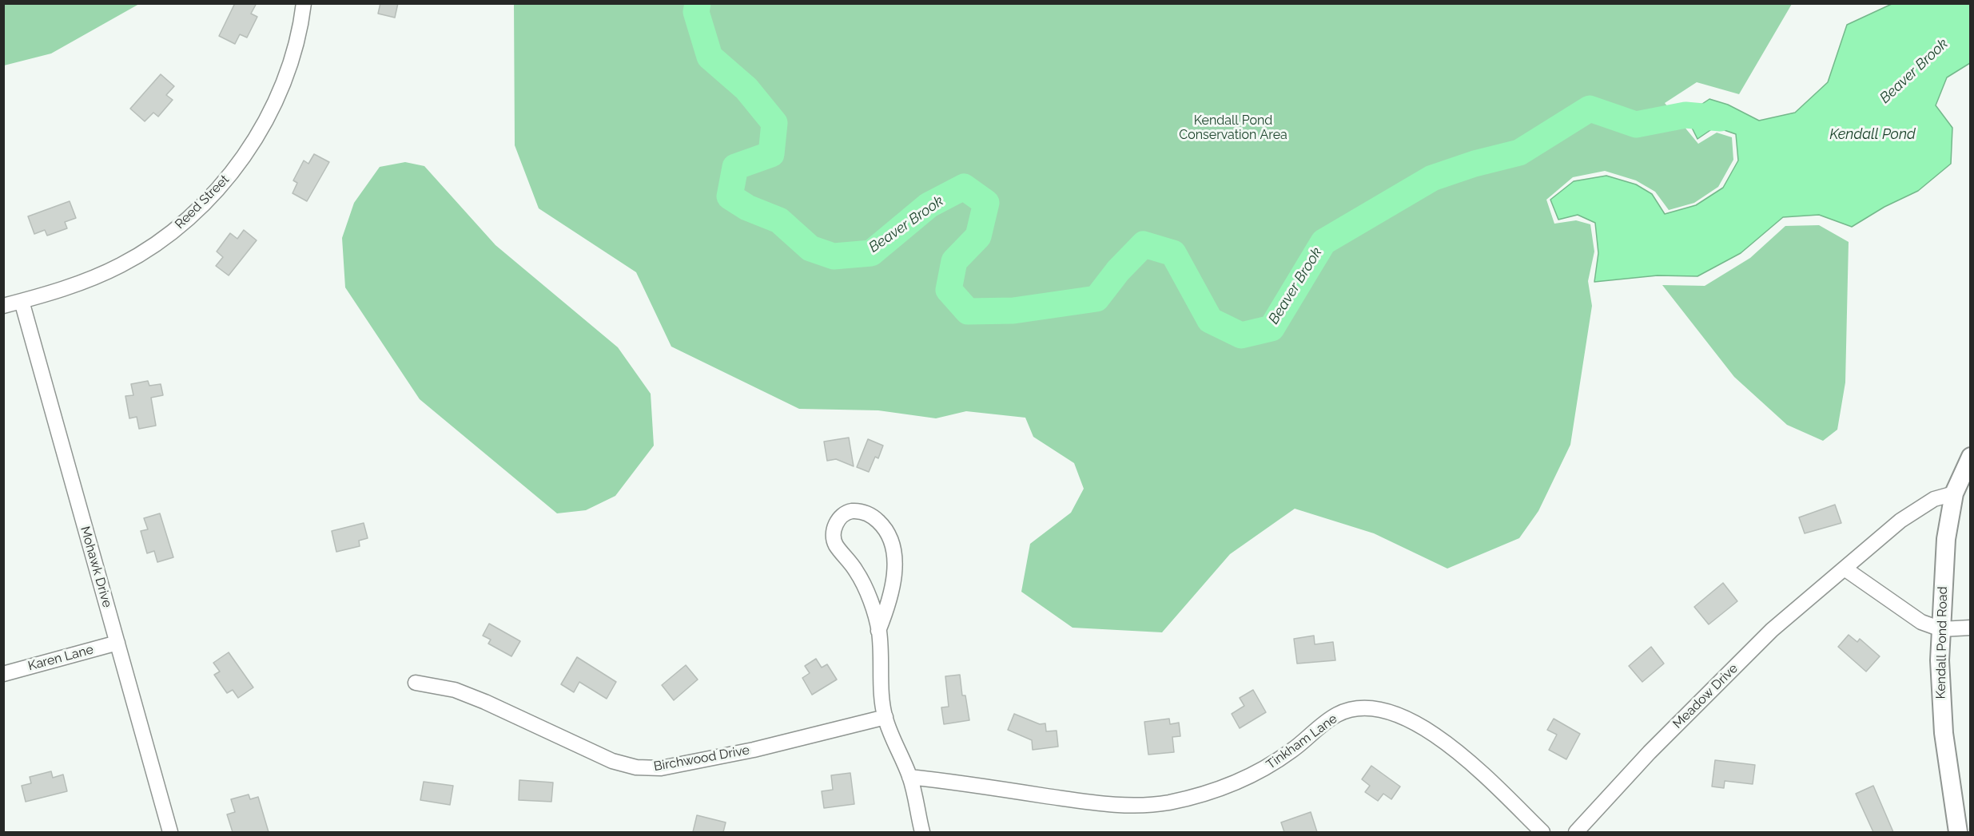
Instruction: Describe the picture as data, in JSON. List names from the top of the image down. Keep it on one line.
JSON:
{"streets":{"street":["Reed Street","Mohawk Drive","Kendall Pond Road","Karen Lane","Meadow Drive","Tinkham Lane","Birchwood Drive"]},"crossings":[["Reed Street","Mohawk Drive"],["Mohawk Drive","Karen Lane"],["Kendall Pond Road","Meadow Drive"]],"water":["Beaver Brook","Kendall Pond"],"parks":["Kendall Pond Conservation Area"]}
